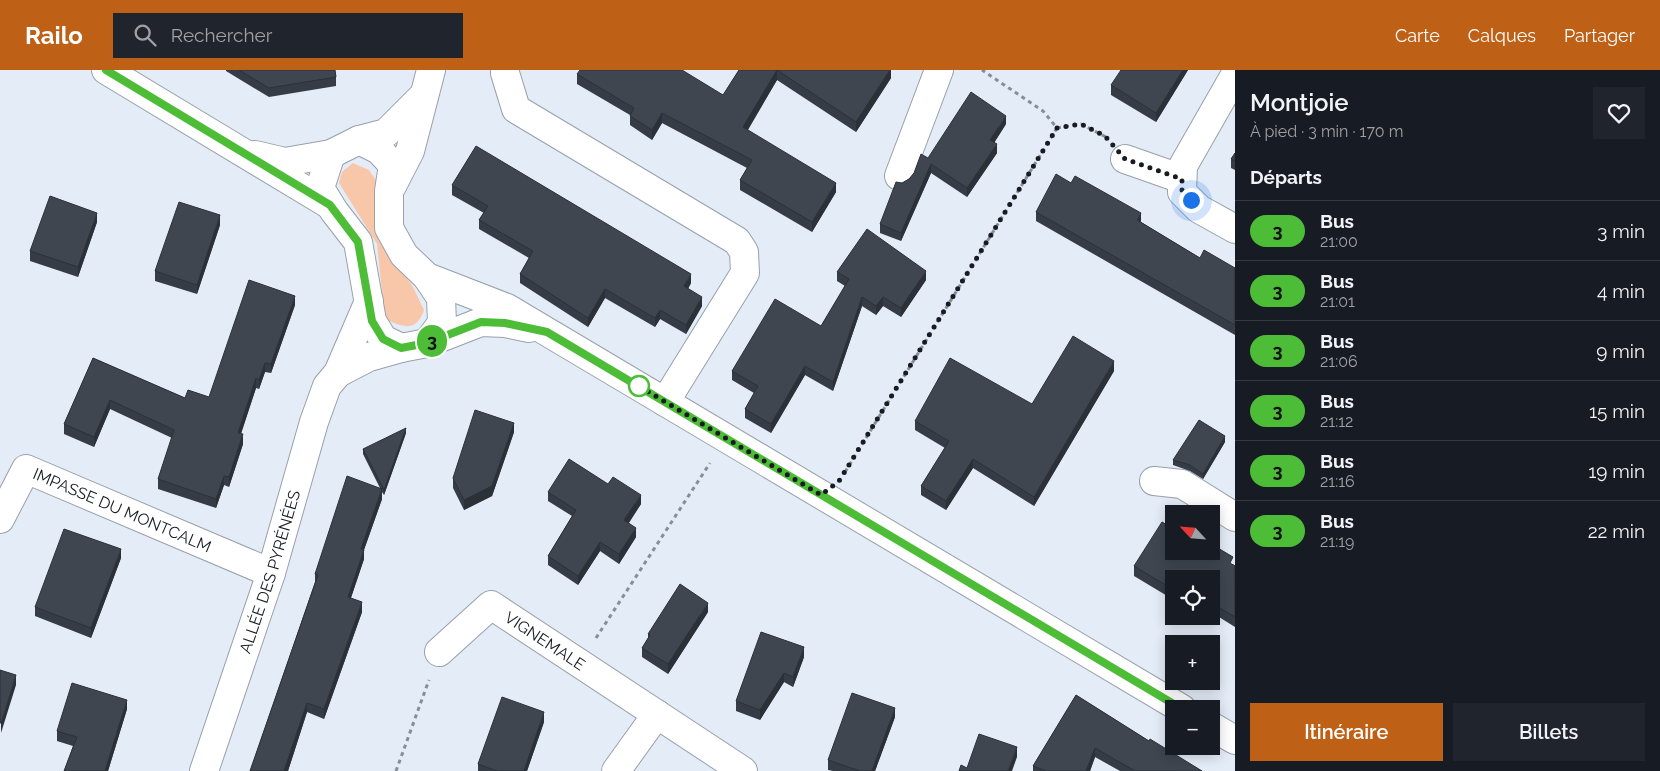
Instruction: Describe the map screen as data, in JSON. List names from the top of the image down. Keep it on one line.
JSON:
{"streets":{"street":["IMPASSE DU MONTCALM","ALLÉE DES PYRÉNÉES","VIGNEMALE"]},"crossings":[["IMPASSE DU MONTCALM","ALLÉE DES PYRÉNÉES"]],"lines":["bus line 3"],"north":"top left","page":{"header":"Railo","search":"Rechercher","nav":["Carte","Calques","Partager"],"on_map":"3","heading":[["Montjoie","À pied · 3 min · 170 m"],"Départs"],"list":[{"mark":"3","name":"Bus","note":"21:00","value":"3 min"},{"mark":"3","name":"Bus","note":"21:01","value":"4 min"},{"mark":"3","name":"Bus","note":"21:06","value":"9 min"},{"mark":"3","name":"Bus","note":"21:12","value":"15 min"},{"mark":"3","name":"Bus","note":"21:16","value":"19 min"},{"mark":"3","name":"Bus","note":"21:19","value":"22 min"}],"map_buttons":["+","−"],"buttons":["Itinéraire","Billets"]}}
